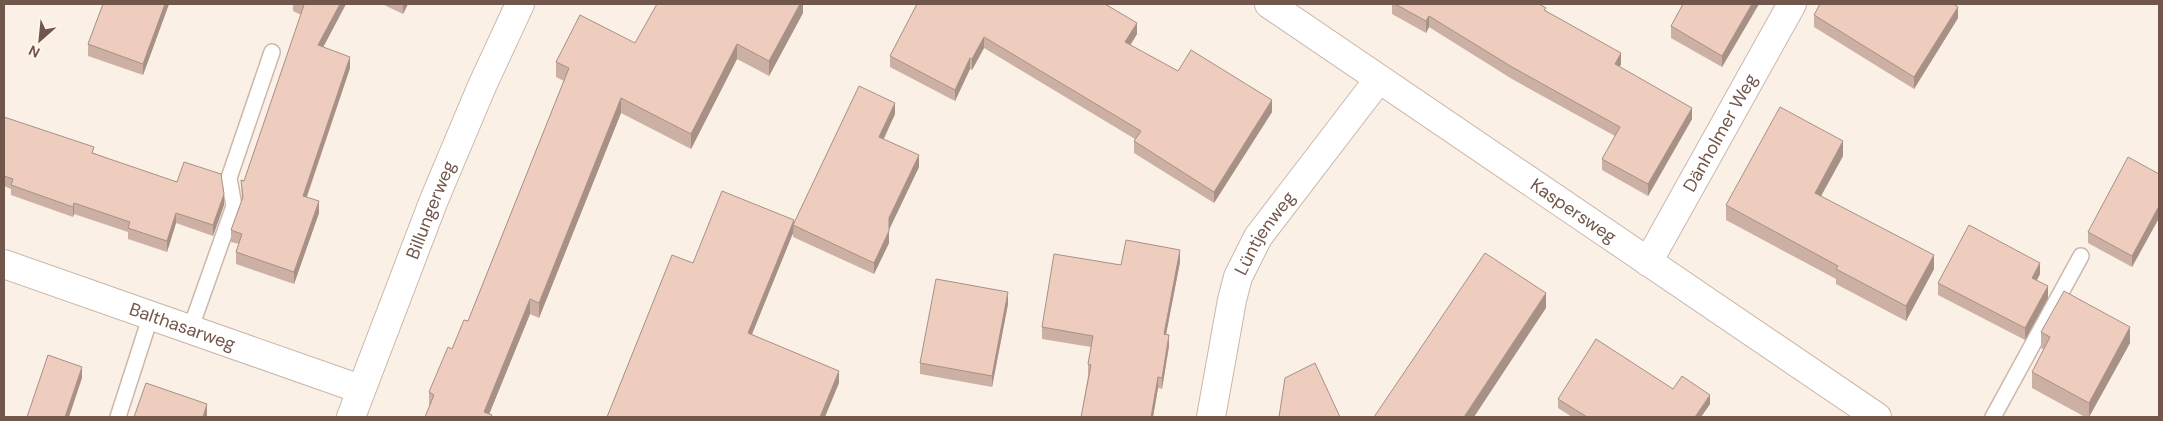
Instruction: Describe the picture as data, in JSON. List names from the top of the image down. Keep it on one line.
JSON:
{"streets":{"street":["Dänholmer Weg","Billungerweg","Kaspersweg","Lüntjenweg","Balthasarweg"]},"crossings":[["Dänholmer Weg","Kaspersweg"],["Billungerweg","Balthasarweg"],["Kaspersweg","Lüntjenweg"]],"north":"bottom left"}
